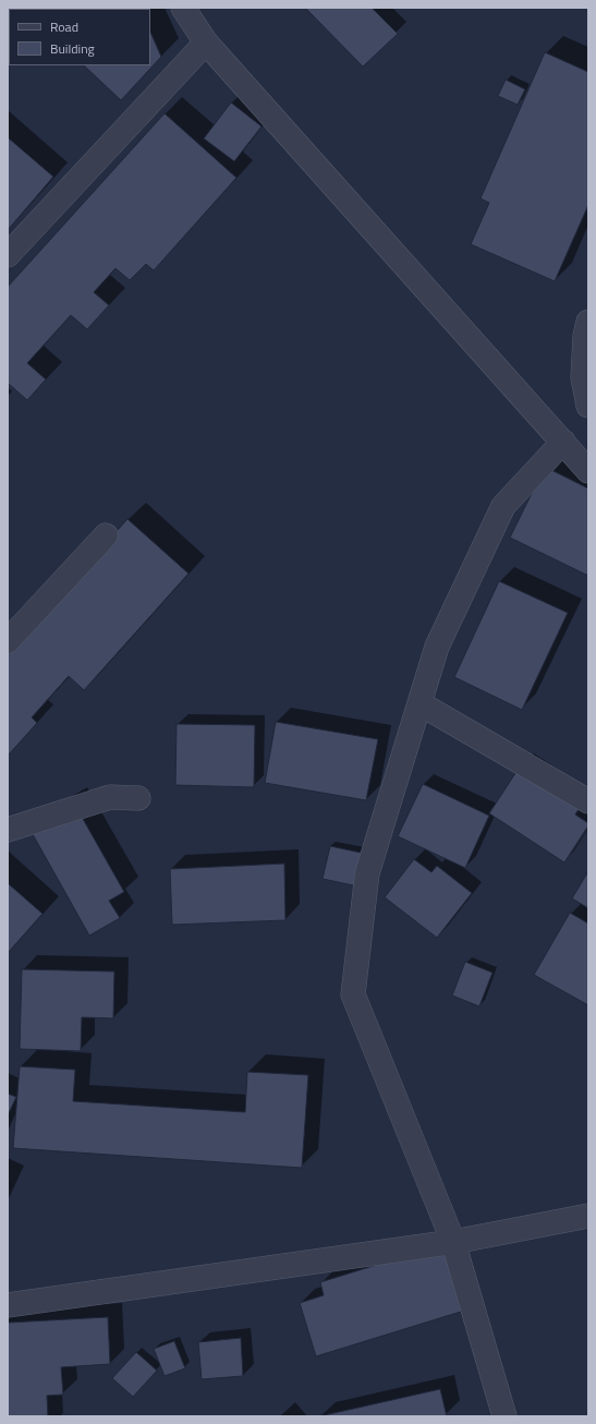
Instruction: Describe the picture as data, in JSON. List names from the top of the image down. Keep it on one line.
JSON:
{"legend":["Road","Building"]}
